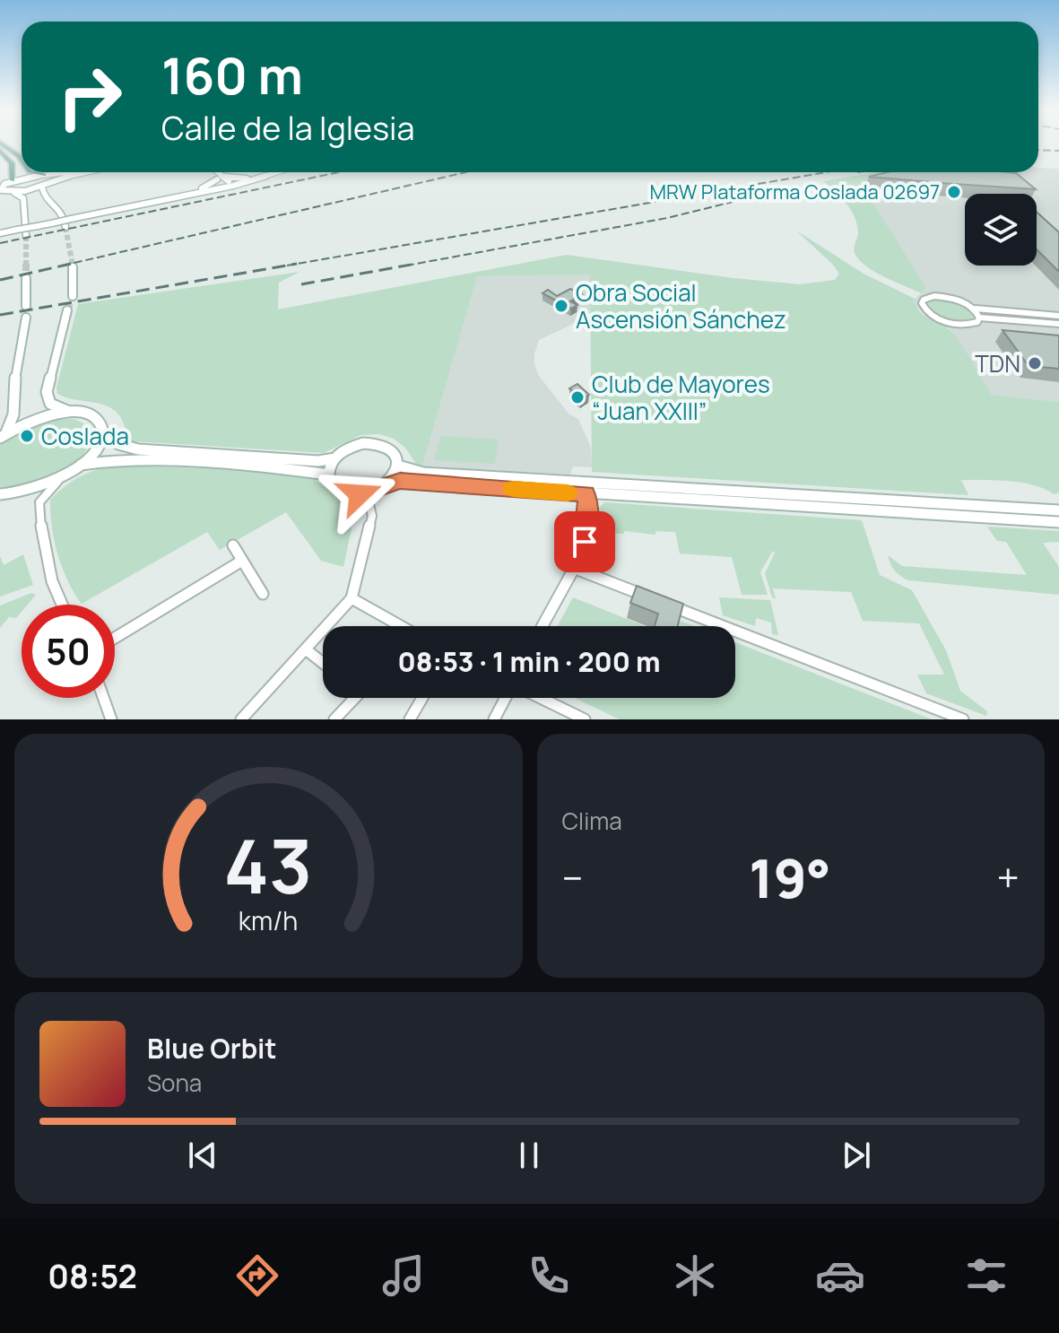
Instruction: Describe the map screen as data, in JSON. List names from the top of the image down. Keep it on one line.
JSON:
{"places":["MRW Plataforma Coslada 02697","Obra Social Ascensión Sánchez","TDN","Club de Mayores “Juan XXIII”","Coslada"],"page":{"turn":["160 m","Calle de la Iglesia"],"limit":"50","trip":"08:53 · 1 min · 200 m","tile":"Clima","heat":["−","19°","+"],"song":["Blue Orbit","Sona"],"tabs":"08:52","gauge":["43","km/h"]}}
